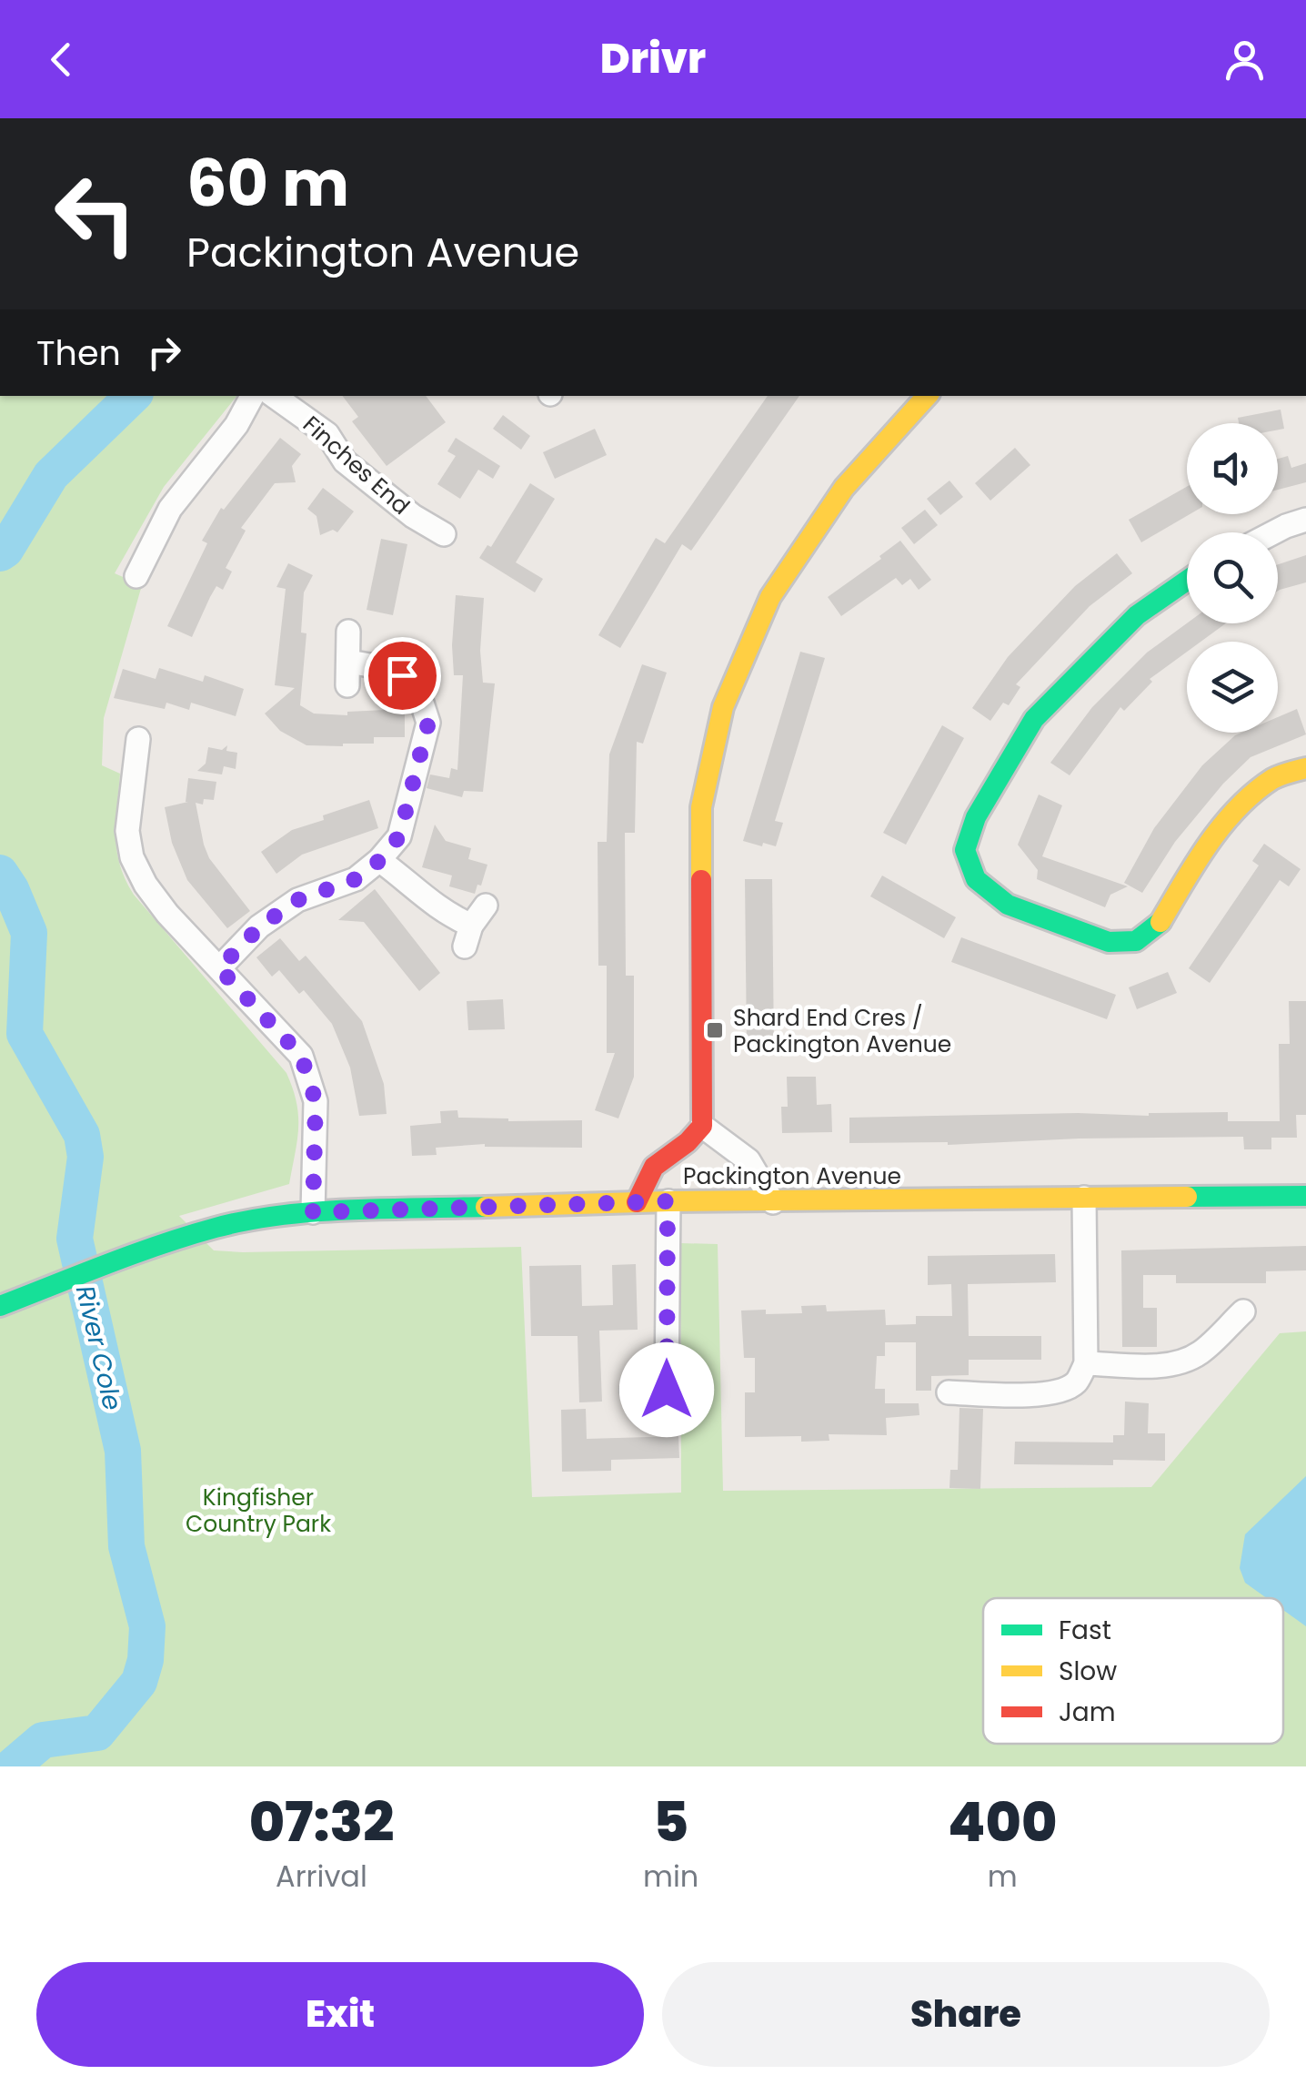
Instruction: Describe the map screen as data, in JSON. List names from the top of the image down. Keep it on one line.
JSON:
{"streets":{"street":["Finches End","Packington Avenue"]},"water":["River Cole"],"parks":["Kingfisher Country Park"],"places":{"transit":["Shard End Cres / Packington Avenue"]},"legend":["Fast","Slow","Jam"],"page":{"header":"Drivr","turn":["60 m","Packington Avenue"],"then":"Then","eta":["07:32","Arrival","5","min","400","m"],"buttons":["Exit","Share"]}}
